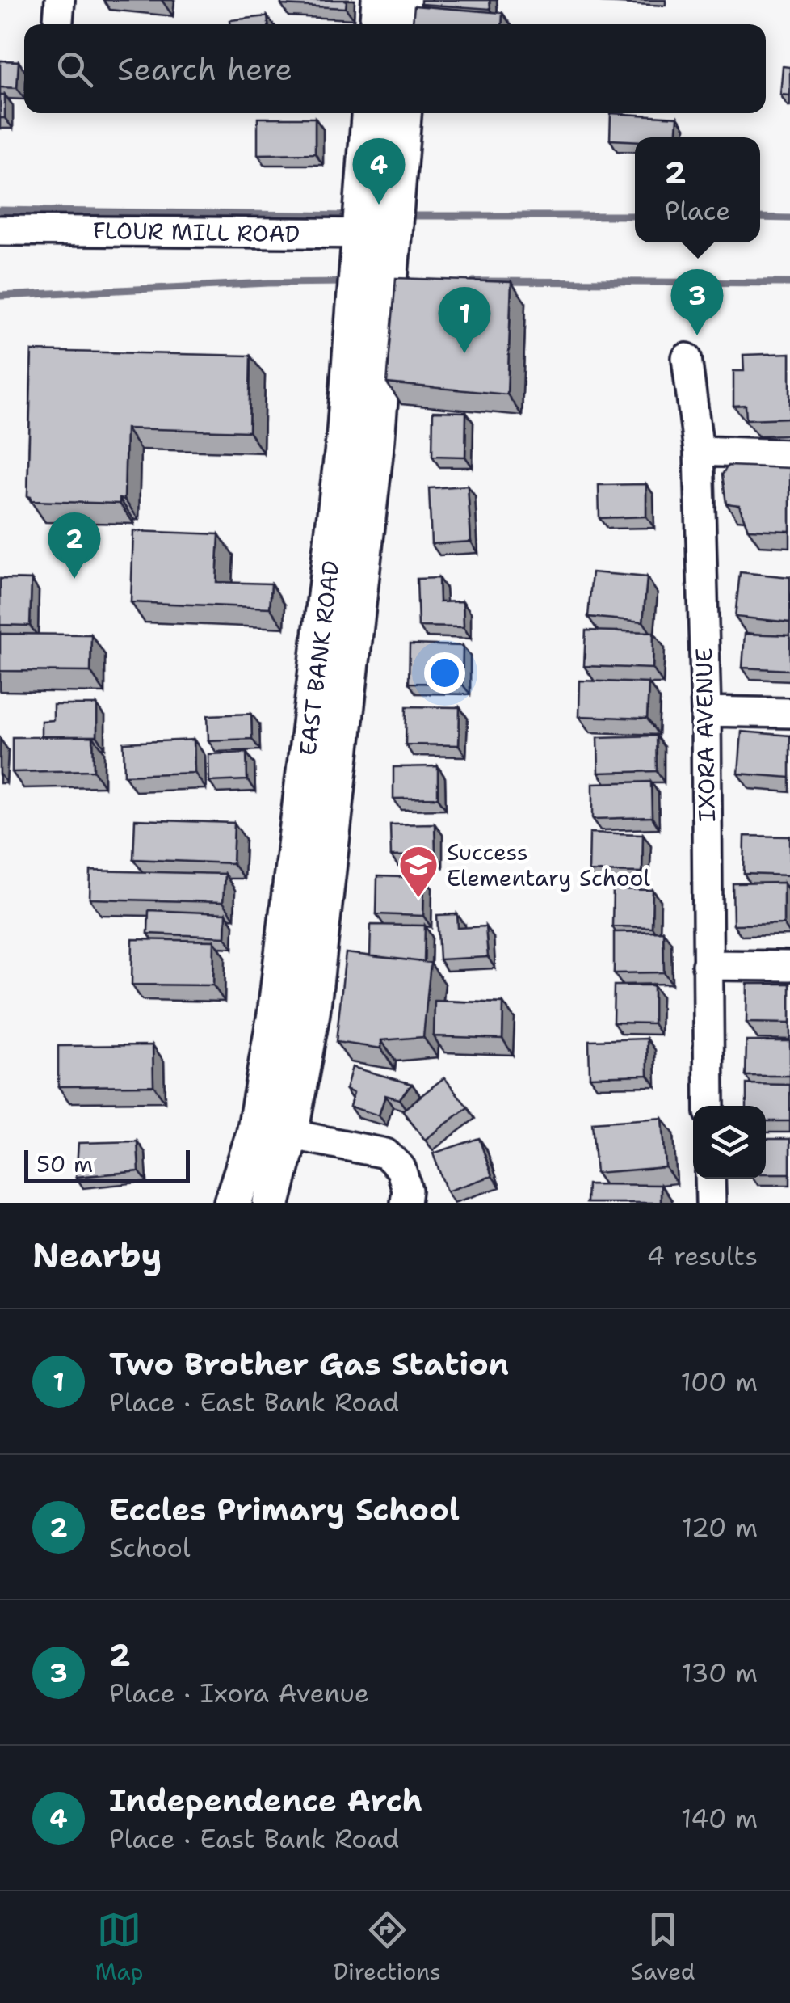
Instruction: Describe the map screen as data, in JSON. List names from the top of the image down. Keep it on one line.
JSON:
{"streets":{"main road":["EAST BANK ROAD"],"street":["FLOUR MILL ROAD","IXORA AVENUE"]},"crossings":[["FLOUR MILL ROAD","EAST BANK ROAD"]],"places":{"school or university":["Success Elementary School"]},"scale_bar":"50 m","page":{"search":"Search here","popup":["2","Place"],"pins":["4","3","1","2"],"scale":"50 m","heading":["Nearby","4 results"],"list":[{"mark":"1","name":"Two Brother Gas Station","note":"Place · East Bank Road","value":"100 m"},{"mark":"2","name":"Eccles Primary School","note":"School","value":"120 m"},{"mark":"3","name":"2","note":"Place · Ixora Avenue","value":"130 m"},{"mark":"4","name":"Independence Arch","note":"Place · East Bank Road","value":"140 m"}],"nav":["Map","Directions","Saved"]}}
